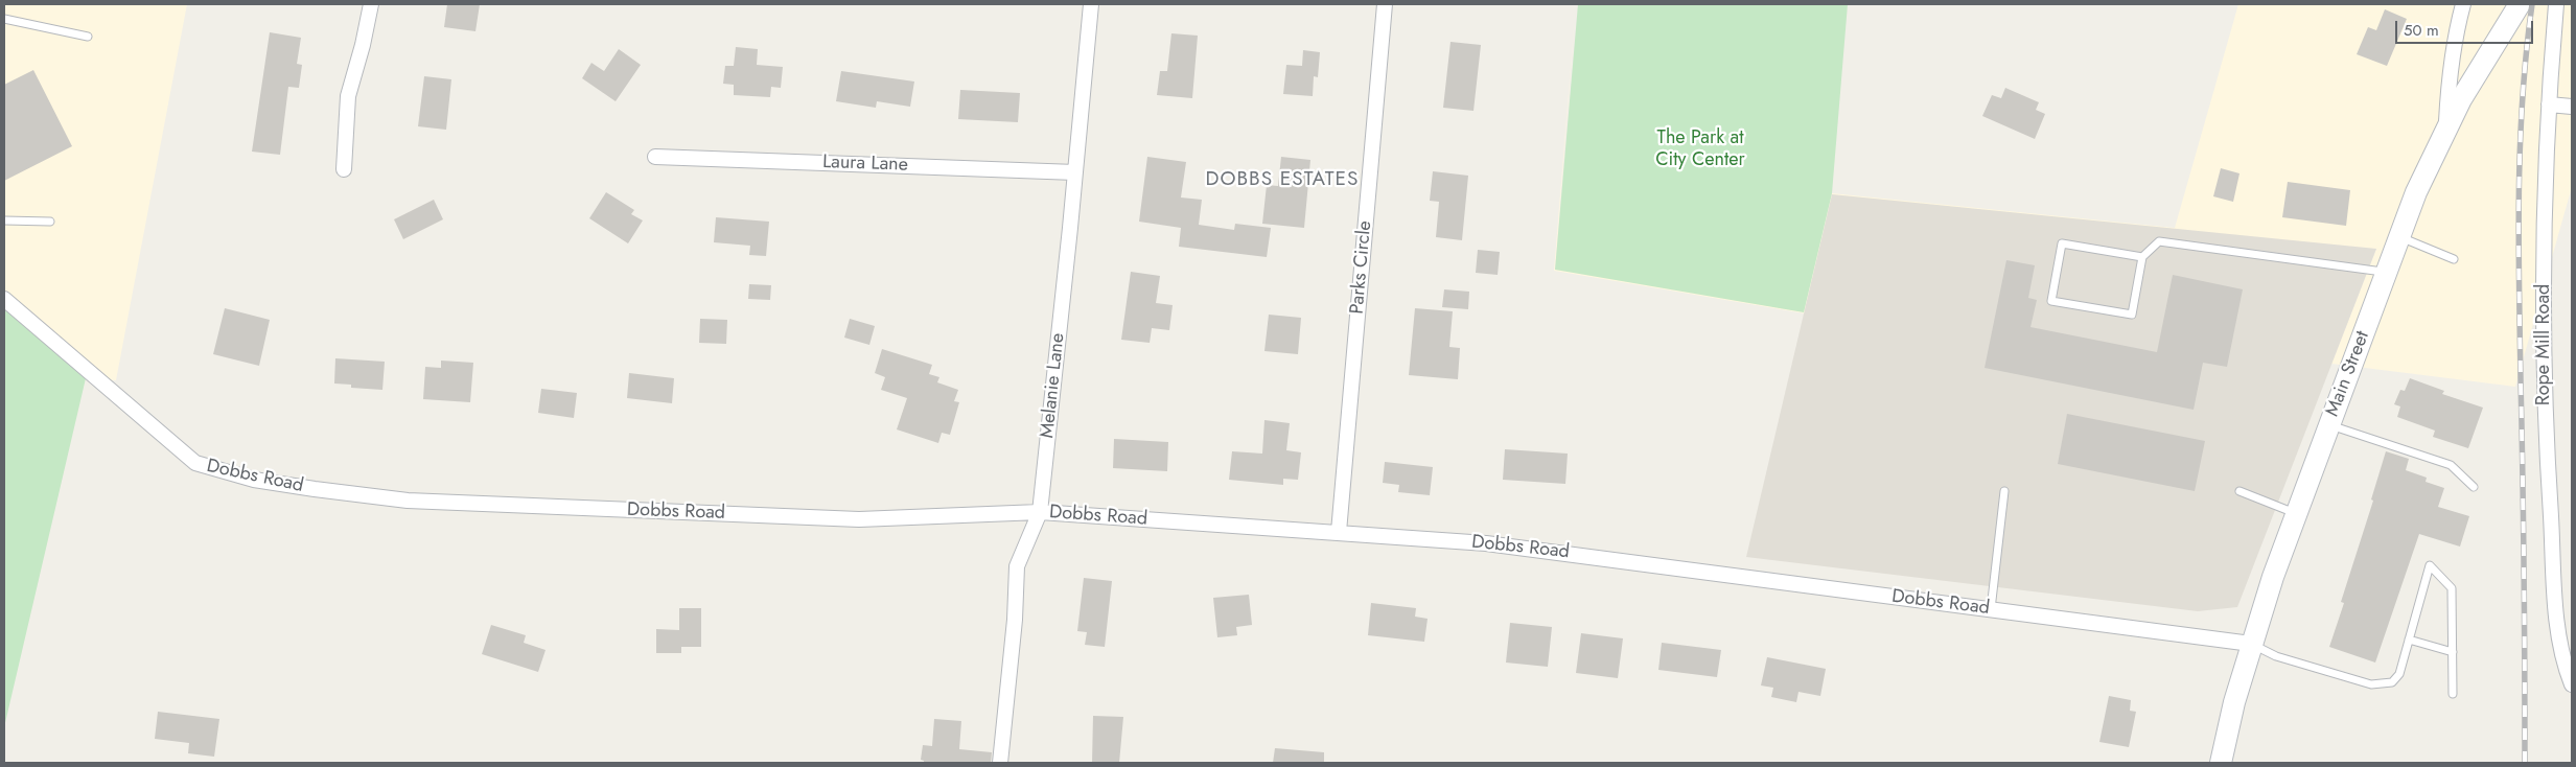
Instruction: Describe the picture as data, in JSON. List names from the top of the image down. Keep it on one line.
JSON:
{"streets":{"main road":["Main Street"],"street":["Laura Lane","Parks Circle","Rope Mill Road","Melanie Lane","Dobbs Road"]},"crossings":[["Laura Lane","Melanie Lane"],["Parks Circle","Dobbs Road"],["Main Street","Dobbs Road"],["Melanie Lane","Dobbs Road"]],"districts":["DOBBS ESTATES"],"parks":["The Park at City Center"],"scale_bar":"50 m"}
